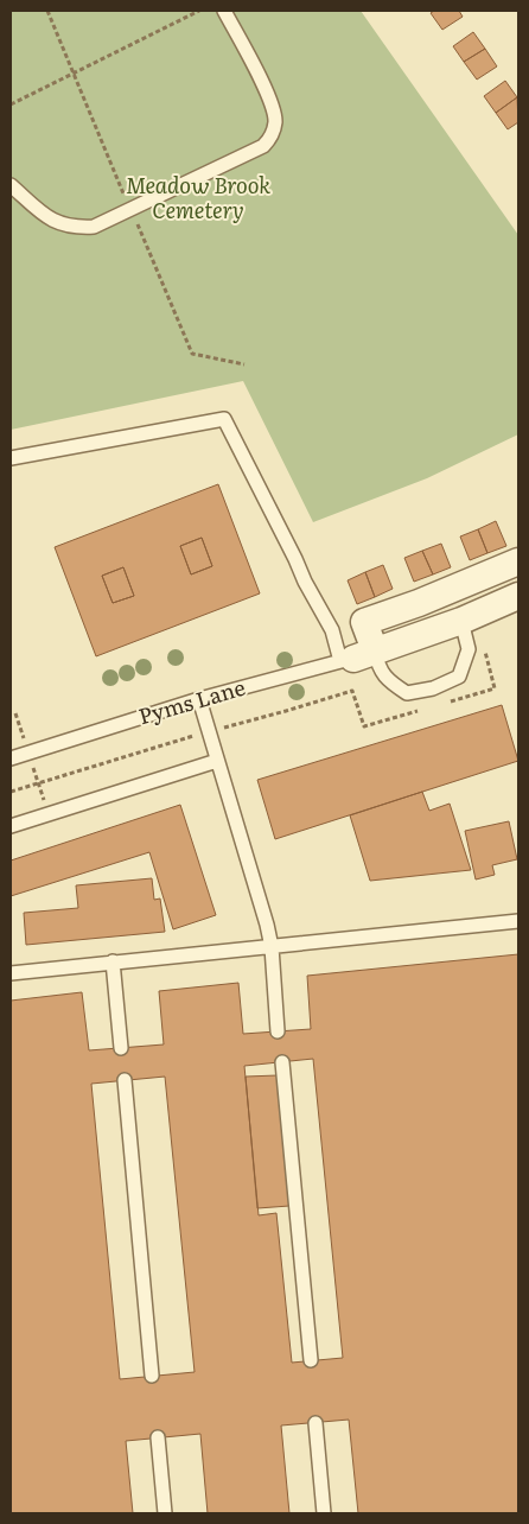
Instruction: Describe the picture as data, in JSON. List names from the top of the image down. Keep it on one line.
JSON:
{"streets":{"street":["Pyms Lane"]},"parks":["Meadow Brook Cemetery"]}
